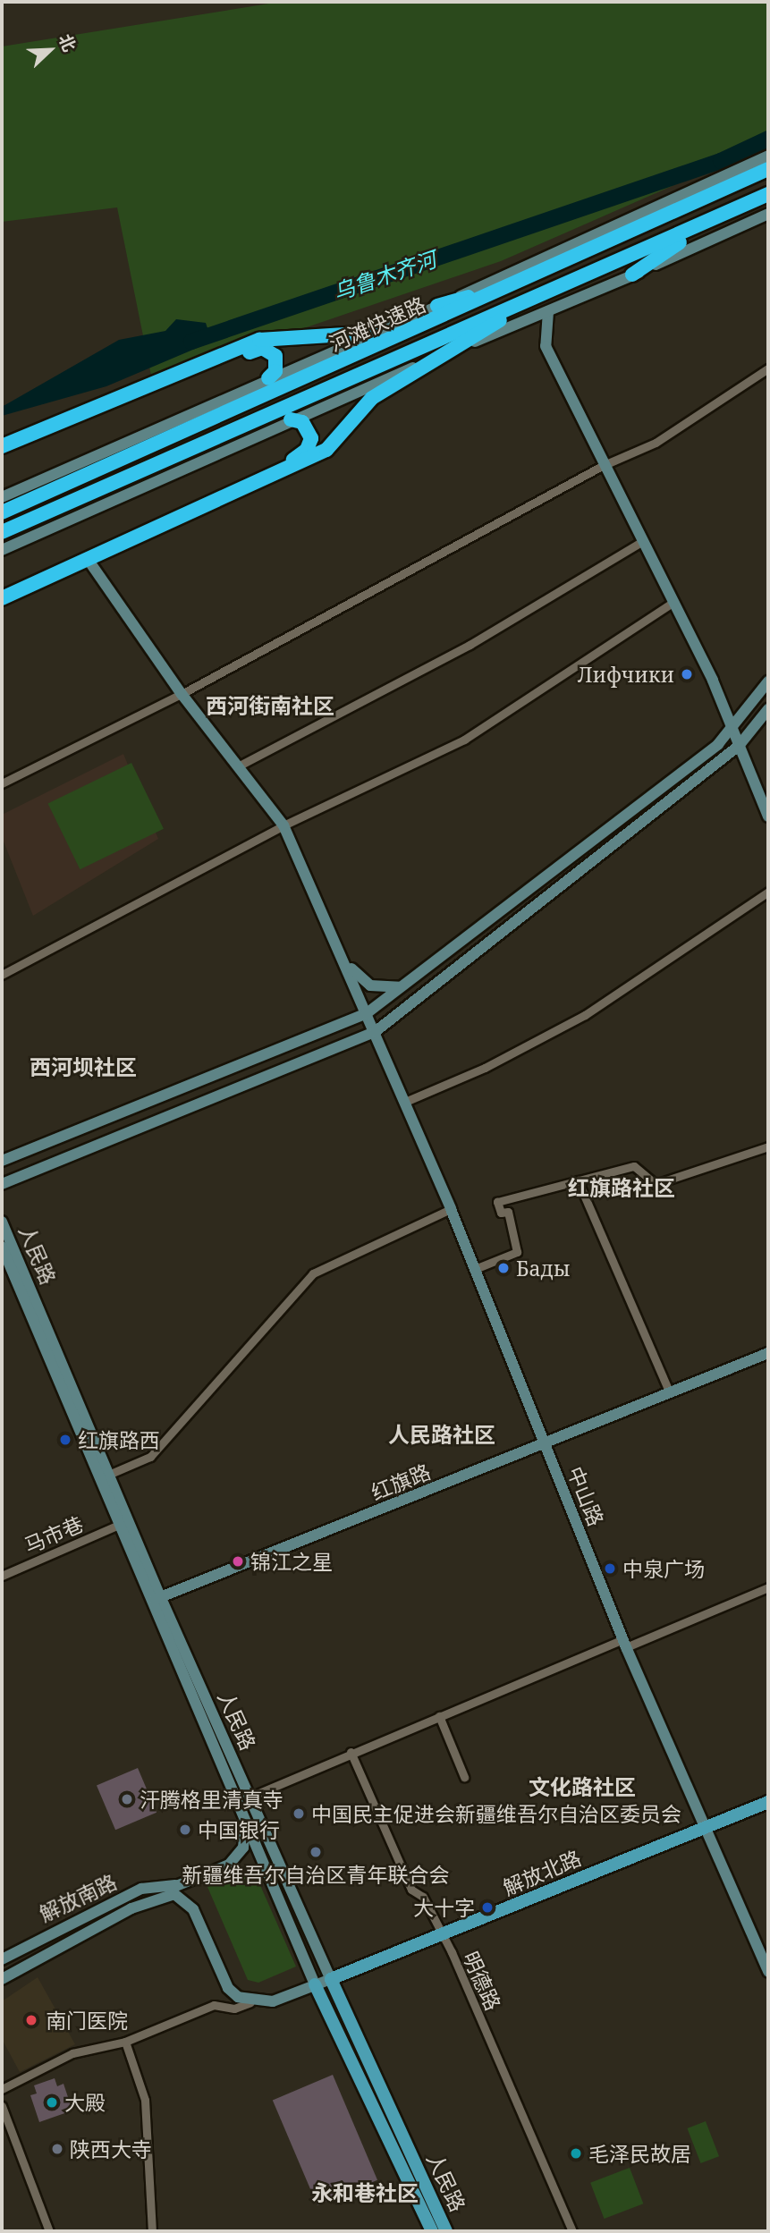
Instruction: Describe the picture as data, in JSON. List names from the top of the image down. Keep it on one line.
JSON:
{"streets":{"highway":["河滩快速路"],"main road":["人民路","红旗路","中山路","解放北路","解放南路"],"street":["马市巷","明德路"]},"crossings":[["人民路","红旗路"],["人民路","马市巷"],["人民路","解放北路"],["人民路","解放南路"],["红旗路","中山路"],["中山路","解放北路"],["解放北路","明德路"]],"districts":["西河街南社区","西河坝社区","红旗路社区","人民路社区","文化路社区","永和巷社区"],"water":["乌鲁木齐河"],"places":["Лифчики","Бады","红旗路西","锦江之星","中泉广场","汗腾格里清真寺","中国民主促进会新疆维吾尔自治区委员会","中国银行","新疆维吾尔自治区青年联合会","大十字","南门医院","大殿","陕西大寺","毛泽民故居"],"north":"top right"}
